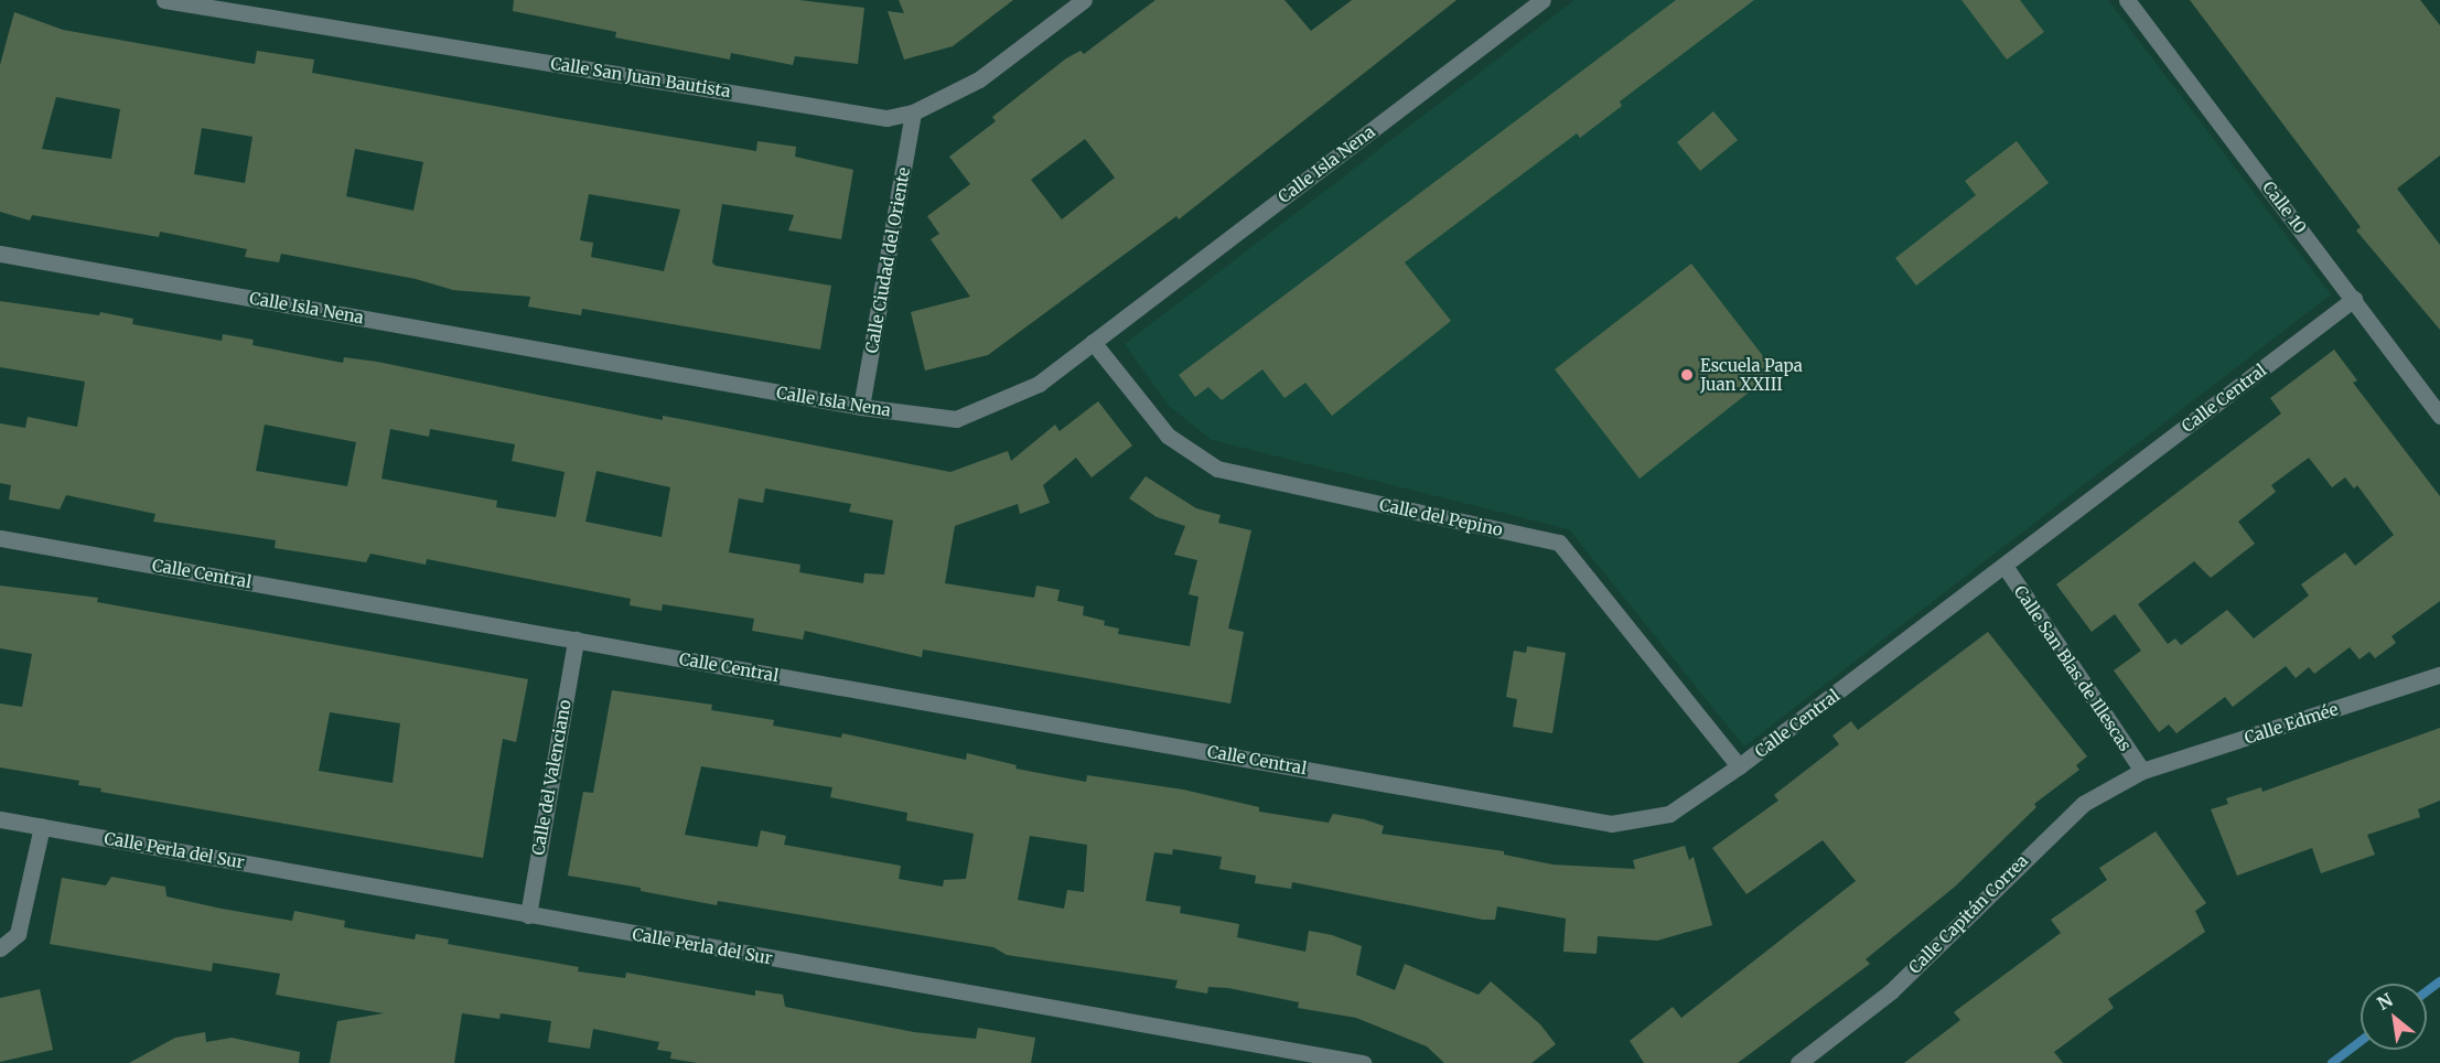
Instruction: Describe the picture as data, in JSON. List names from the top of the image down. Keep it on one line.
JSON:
{"streets":{"street":["Calle San Juan Bautista","Calle Isla Nena","Calle 10","Calle Ciudad del Oriente","Calle Central","Calle del Pepino","Calle San Blas de Illescas","Calle Edmée","Calle del Valenciano","Calle Perla del Sur","Calle Capitán Correa"]},"crossings":[["Calle San Juan Bautista","Calle Ciudad del Oriente"],["Calle Isla Nena","Calle Ciudad del Oriente"],["Calle Isla Nena","Calle del Pepino"],["Calle 10","Calle Central"],["Calle Central","Calle del Pepino"],["Calle Central","Calle San Blas de Illescas"],["Calle Central","Calle del Valenciano"],["Calle San Blas de Illescas","Calle Edmée"],["Calle San Blas de Illescas","Calle Capitán Correa"],["Calle Edmée","Calle Capitán Correa"],["Calle del Valenciano","Calle Perla del Sur"]],"places":["Escuela Papa Juan XXIII"],"north":"top left"}
